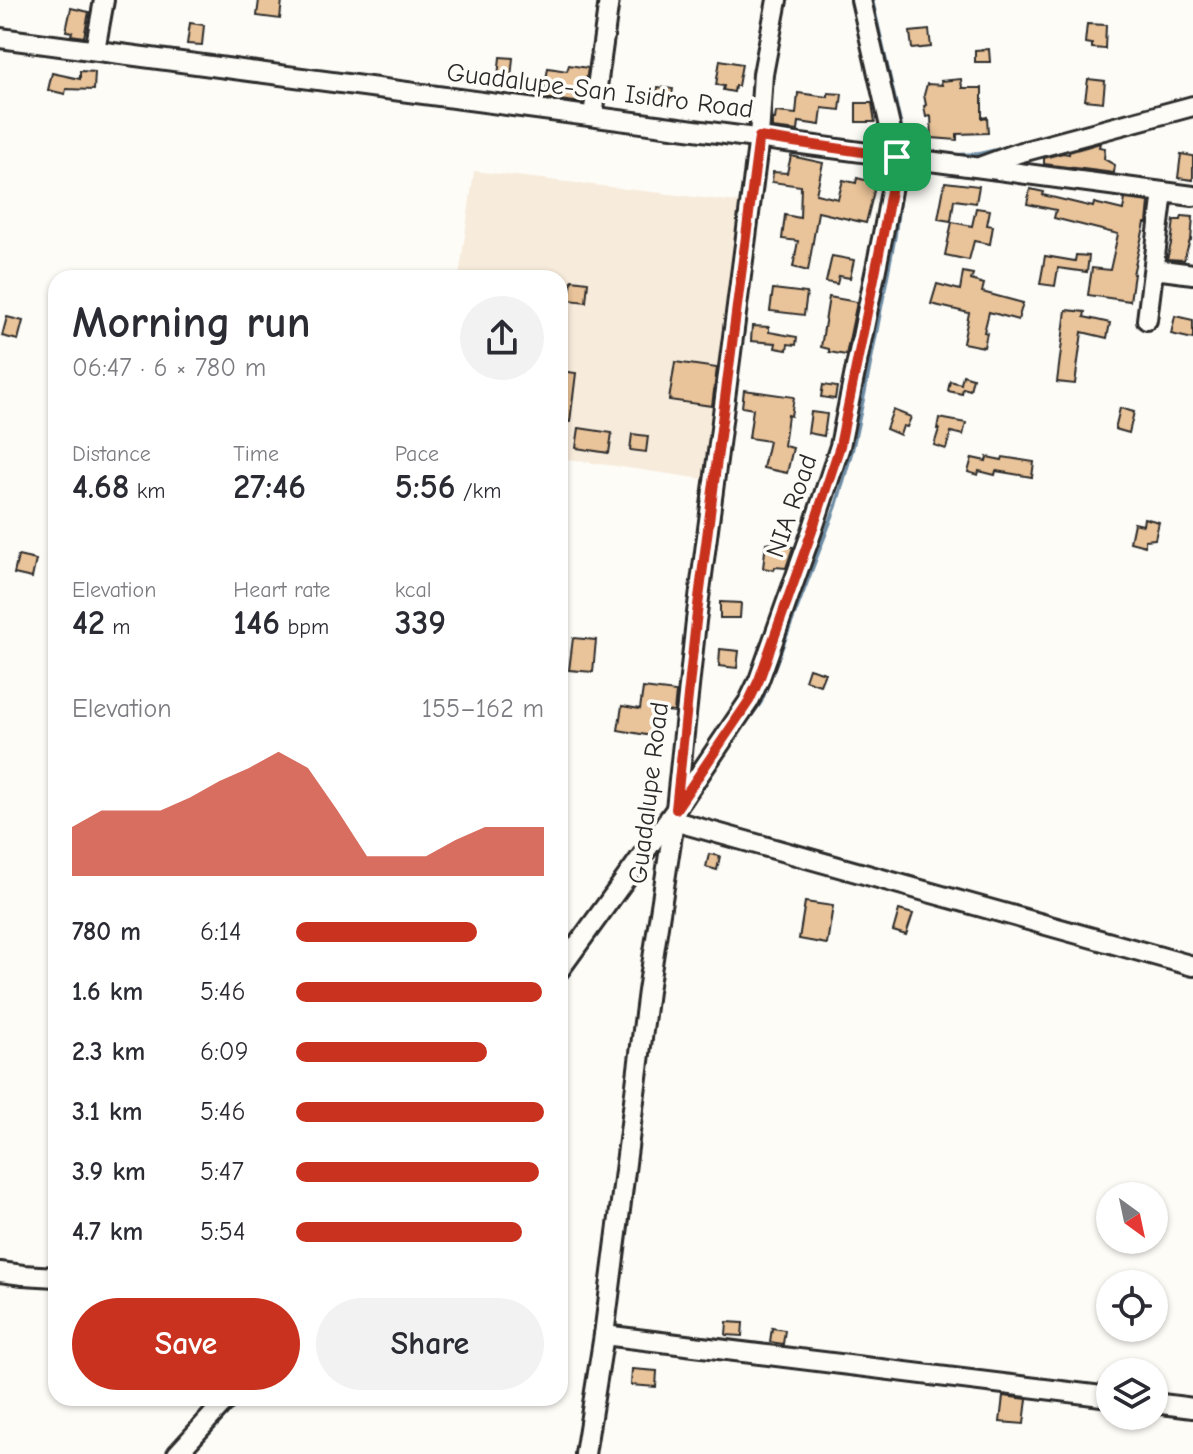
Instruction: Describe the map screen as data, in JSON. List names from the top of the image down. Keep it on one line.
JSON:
{"streets":{"street":["Guadalupe-San Isidro Road","NIA Road","Guadalupe Road"]},"crossings":[["Guadalupe-San Isidro Road","NIA Road"],["Guadalupe-San Isidro Road","Guadalupe Road"],["NIA Road","Guadalupe Road"]],"north":"bottom right","page":{"heading":["Morning run","06:47 · 6 × 780 m"],"stats":[["Distance","4.68 km"],["Time","27:46"],["Pace","5:56 /km"],["Elevation","42 m"],["Heart rate","146 bpm"],["kcal","339"]],"chart":["Elevation","155–162 m"],"list":[{"name":"780 m","note":"6:14"},{"name":"1.6 km","note":"5:46"},{"name":"2.3 km","note":"6:09"},{"name":"3.1 km","note":"5:46"},{"name":"3.9 km","note":"5:47"},{"name":"4.7 km","note":"5:54"}],"buttons":["Save","Share"]}}
